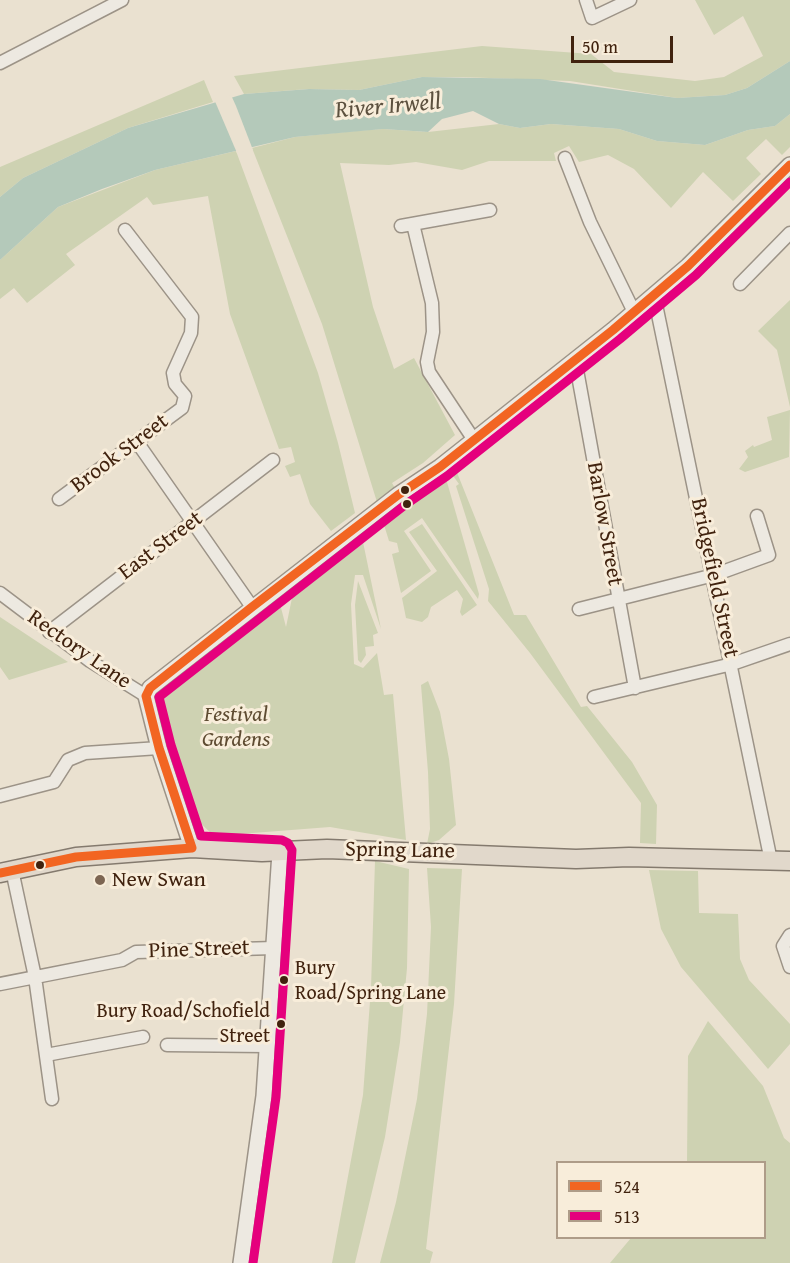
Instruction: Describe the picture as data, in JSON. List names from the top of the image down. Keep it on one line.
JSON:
{"streets":{"main road":["Spring Lane"],"street":["Brook Street","Barlow Street","East Street","Bridgefield Street","Rectory Lane","Pine Street"]},"crossings":[["East Street","Rectory Lane"],["Bridgefield Street","Spring Lane"],["Rectory Lane","Spring Lane"]],"water":["River Irwell"],"parks":["Festival Gardens"],"places":["New Swan","Bury Road/Spring Lane","Bury Road/Schofield Street"],"lines":["transit line 524","transit line 513"],"legend":["524","513"],"scale_bar":"50 m"}
